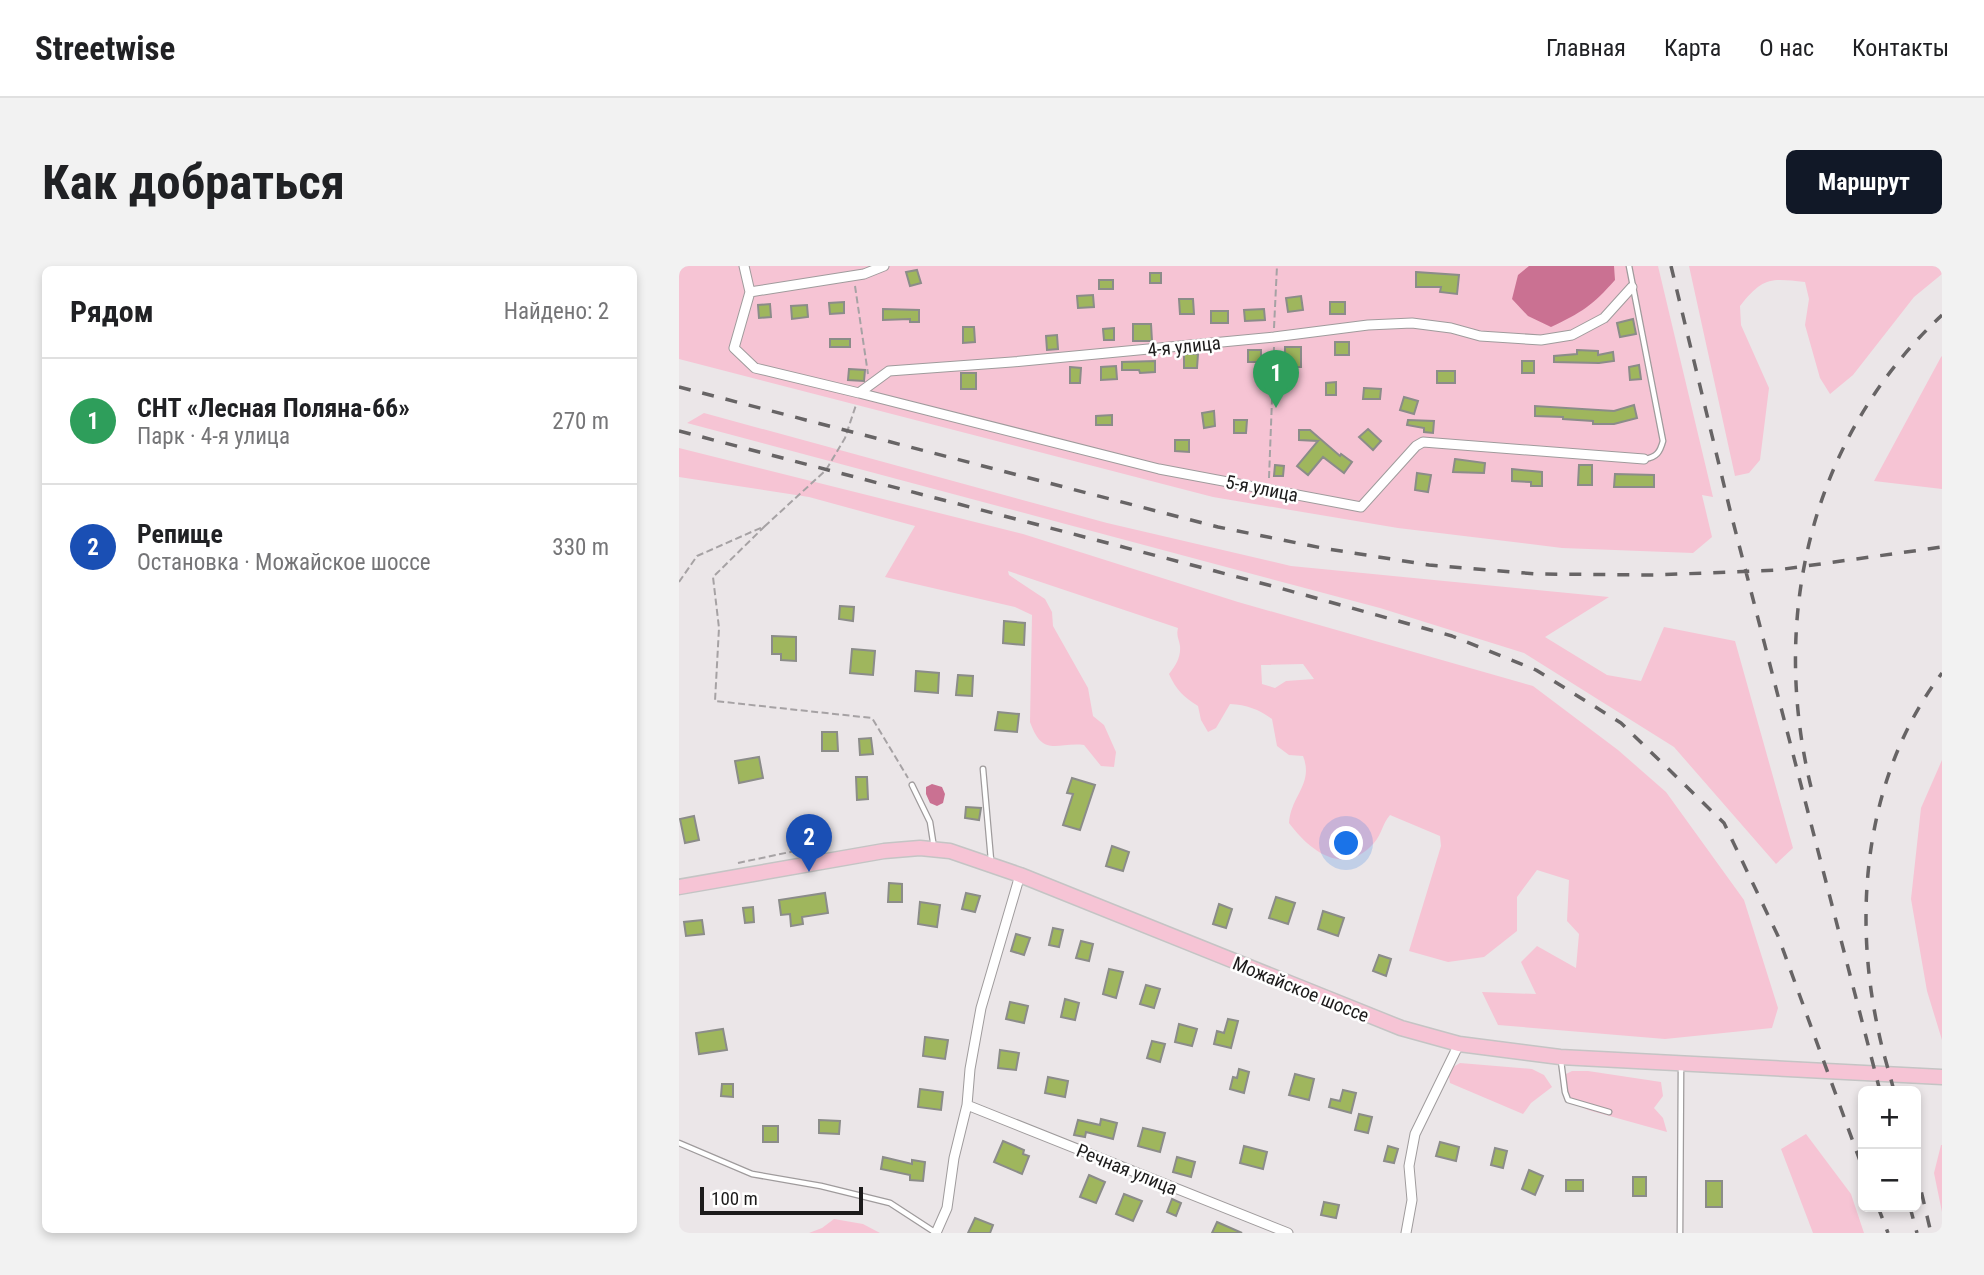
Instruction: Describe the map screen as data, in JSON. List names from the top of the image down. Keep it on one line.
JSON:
{"streets":{"main road":["Можайское шоссе"],"street":["4-я улица","5-я улица","Речная улица"]},"crossings":[["4-я улица","5-я улица"]],"scale_bar":"100 m","page":{"header":"Streetwise","nav":["Главная","Карта","О нас","Контакты"],"buttons":"Маршрут","title":"Как добраться","heading":["Рядом","Найдено: 2"],"pins":["1","2"],"list":[{"mark":"1","name":"СНТ «Лесная Поляна-66»","note":"Парк · 4-я улица","value":"270 m"},{"mark":"2","name":"Репище","note":"Остановка · Можайское шоссе","value":"330 m"}],"map_buttons":["+","−"],"scale":"100 m"}}
